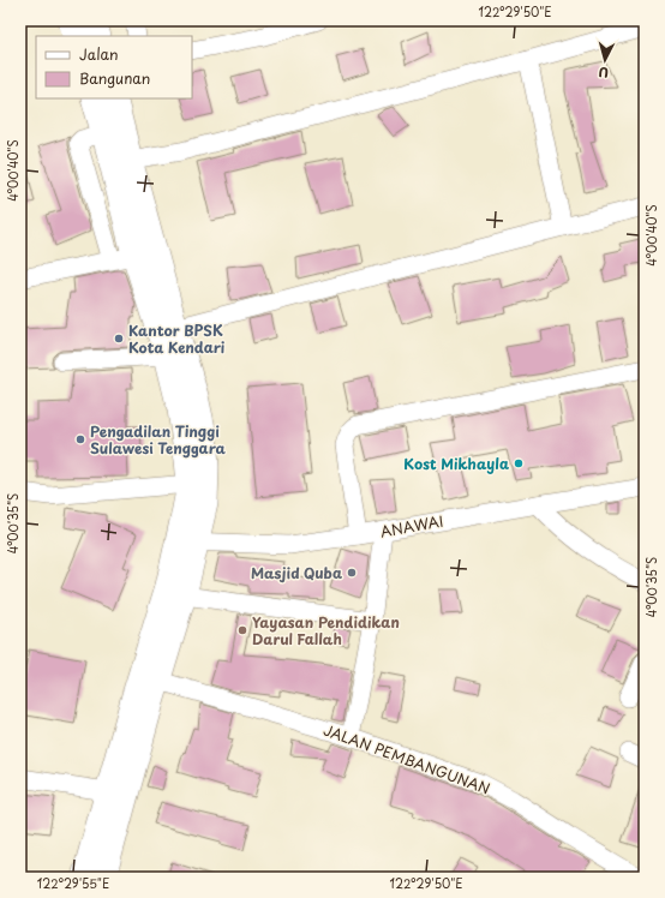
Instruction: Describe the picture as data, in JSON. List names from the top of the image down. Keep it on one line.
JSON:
{"streets":{"street":["ANAWAI","JALAN PEMBANGUNAN"]},"places":["Kantor BPSK Kota Kendari","Pengadilan Tinggi Sulawesi Tenggara","Kost Mikhayla","Masjid Quba","Yayasan Pendidikan Darul Fallah"],"legend":["Jalan","Bangunan"],"north":"bottom","coordinates":["122°29'50\"E","4°00'40\"S","4°00'35\"S","122°29'55\"E"]}
